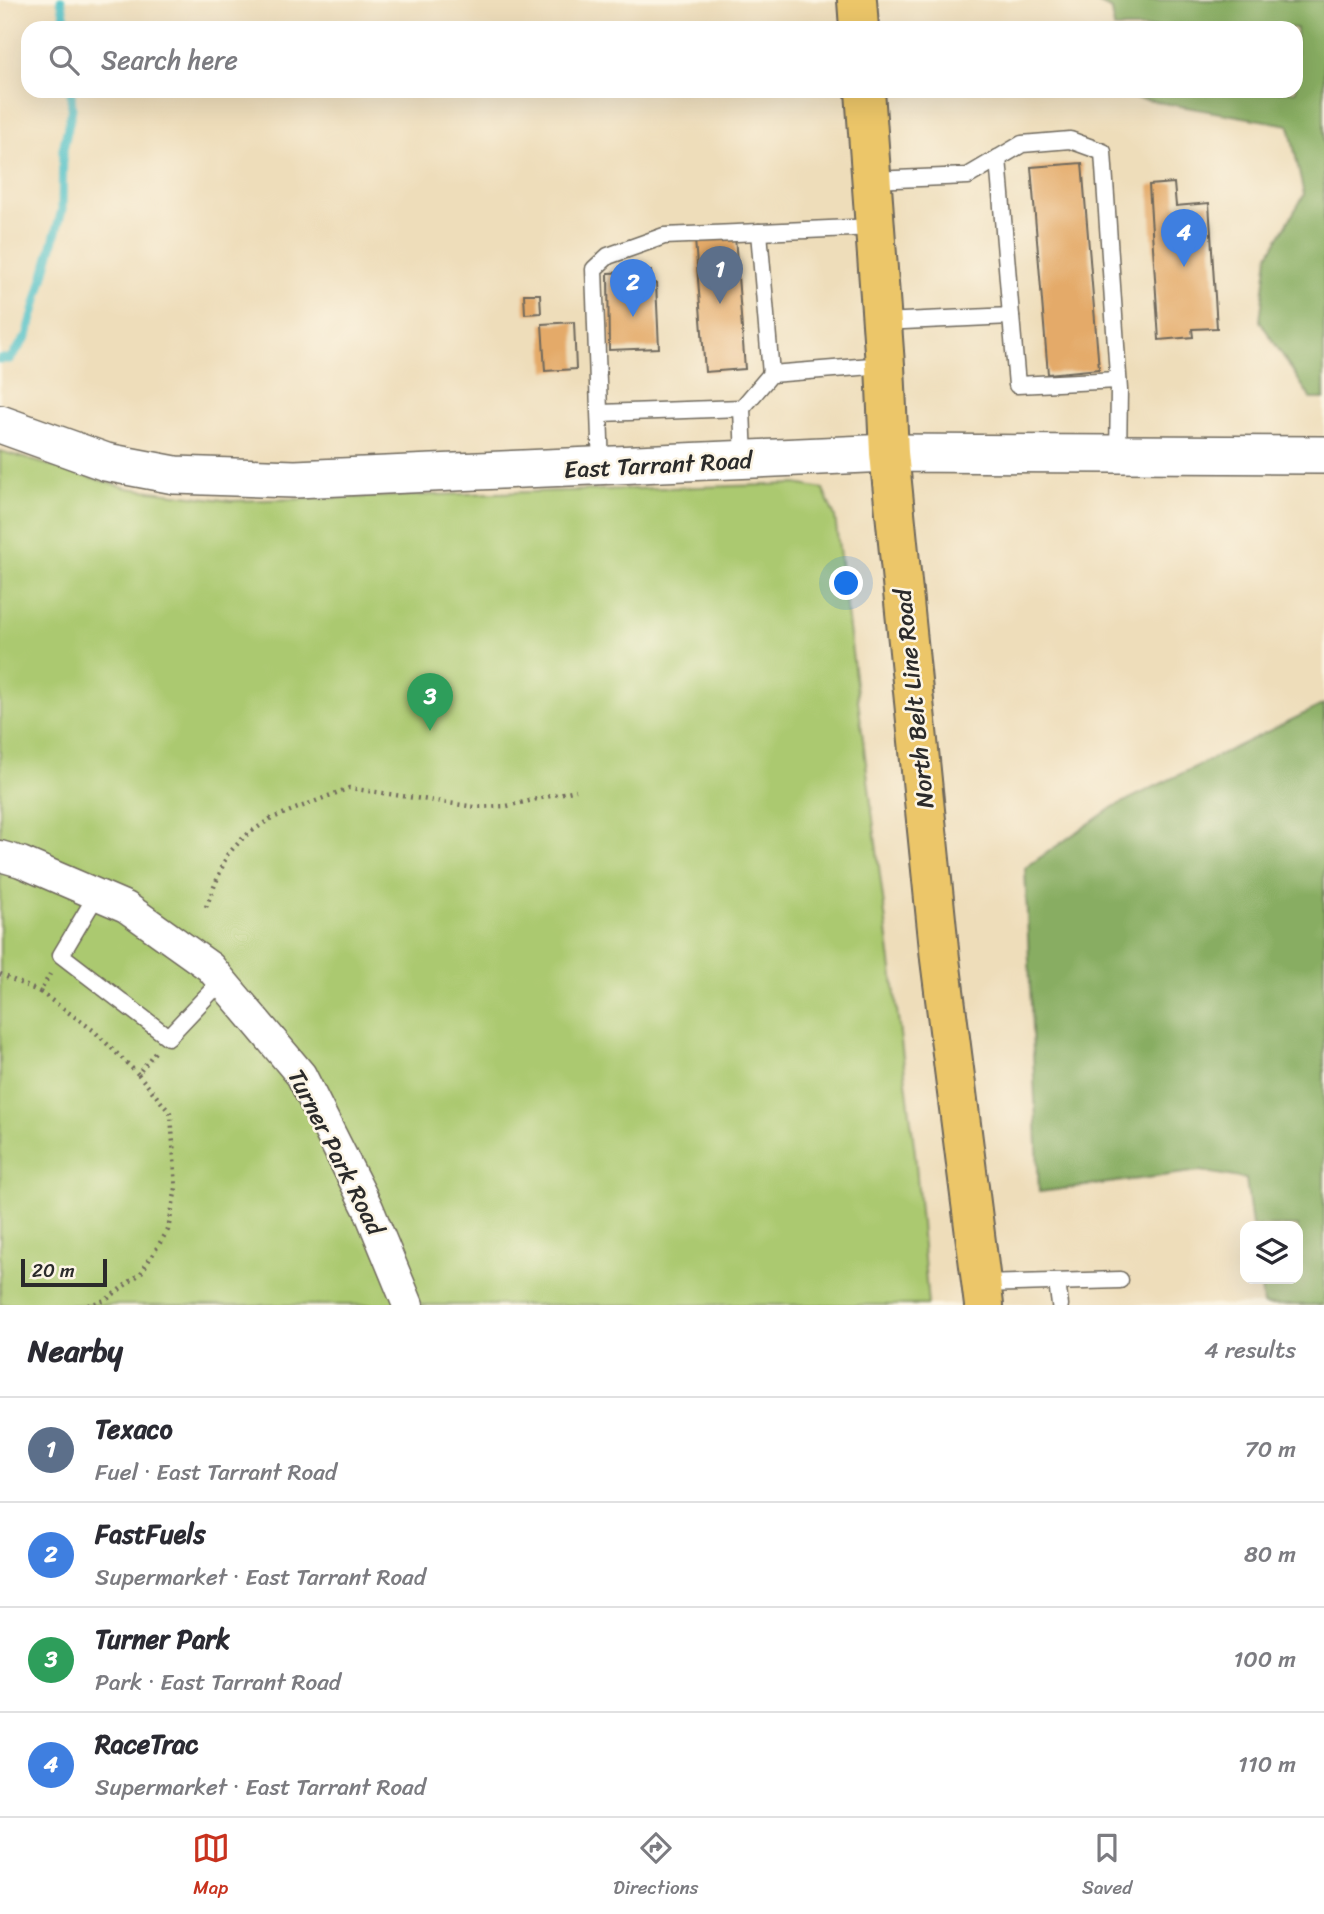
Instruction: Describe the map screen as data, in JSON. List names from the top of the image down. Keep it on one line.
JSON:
{"streets":{"main road":["North Belt Line Road"],"street":["East Tarrant Road","Turner Park Road"]},"crossings":[["East Tarrant Road","North Belt Line Road"]],"scale_bar":"20 m","page":{"search":"Search here","pins":["4","1","2","3"],"scale":"20 m","heading":["Nearby","4 results"],"list":[{"mark":"1","name":"Texaco","note":"Fuel · East Tarrant Road","value":"70 m"},{"mark":"2","name":"FastFuels","note":"Supermarket · East Tarrant Road","value":"80 m"},{"mark":"3","name":"Turner Park","note":"Park · East Tarrant Road","value":"100 m"},{"mark":"4","name":"RaceTrac","note":"Supermarket · East Tarrant Road","value":"110 m"}],"nav":["Map","Directions","Saved"]}}
